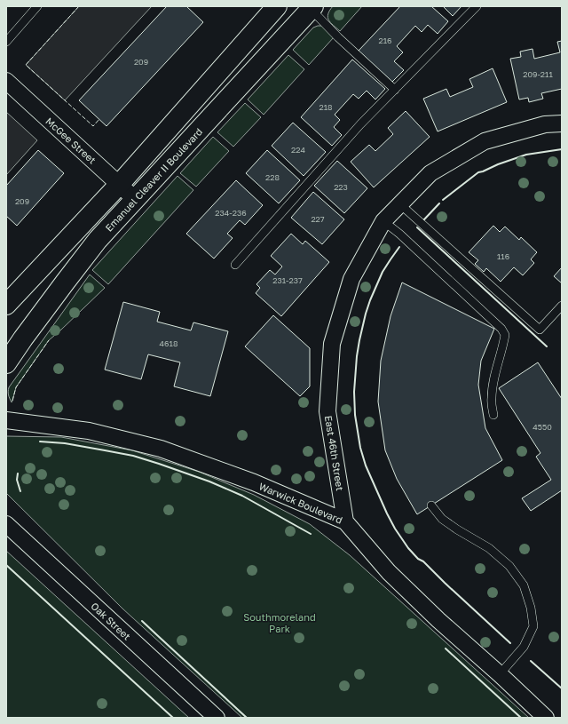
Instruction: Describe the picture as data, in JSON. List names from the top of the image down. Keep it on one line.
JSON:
{"streets":{"main road":["Emanuel Cleaver II Boulevard"],"street":["McGee Street","East 46th Street","Warwick Boulevard","Oak Street"]},"crossings":[["McGee Street","Emanuel Cleaver II Boulevard"],["East 46th Street","Warwick Boulevard"]],"parks":["Southmoreland Park"],"house_numbers":["216","209","209-211","218","224","228","223","209","234-236","227","116","231-237","4618","4550"]}
